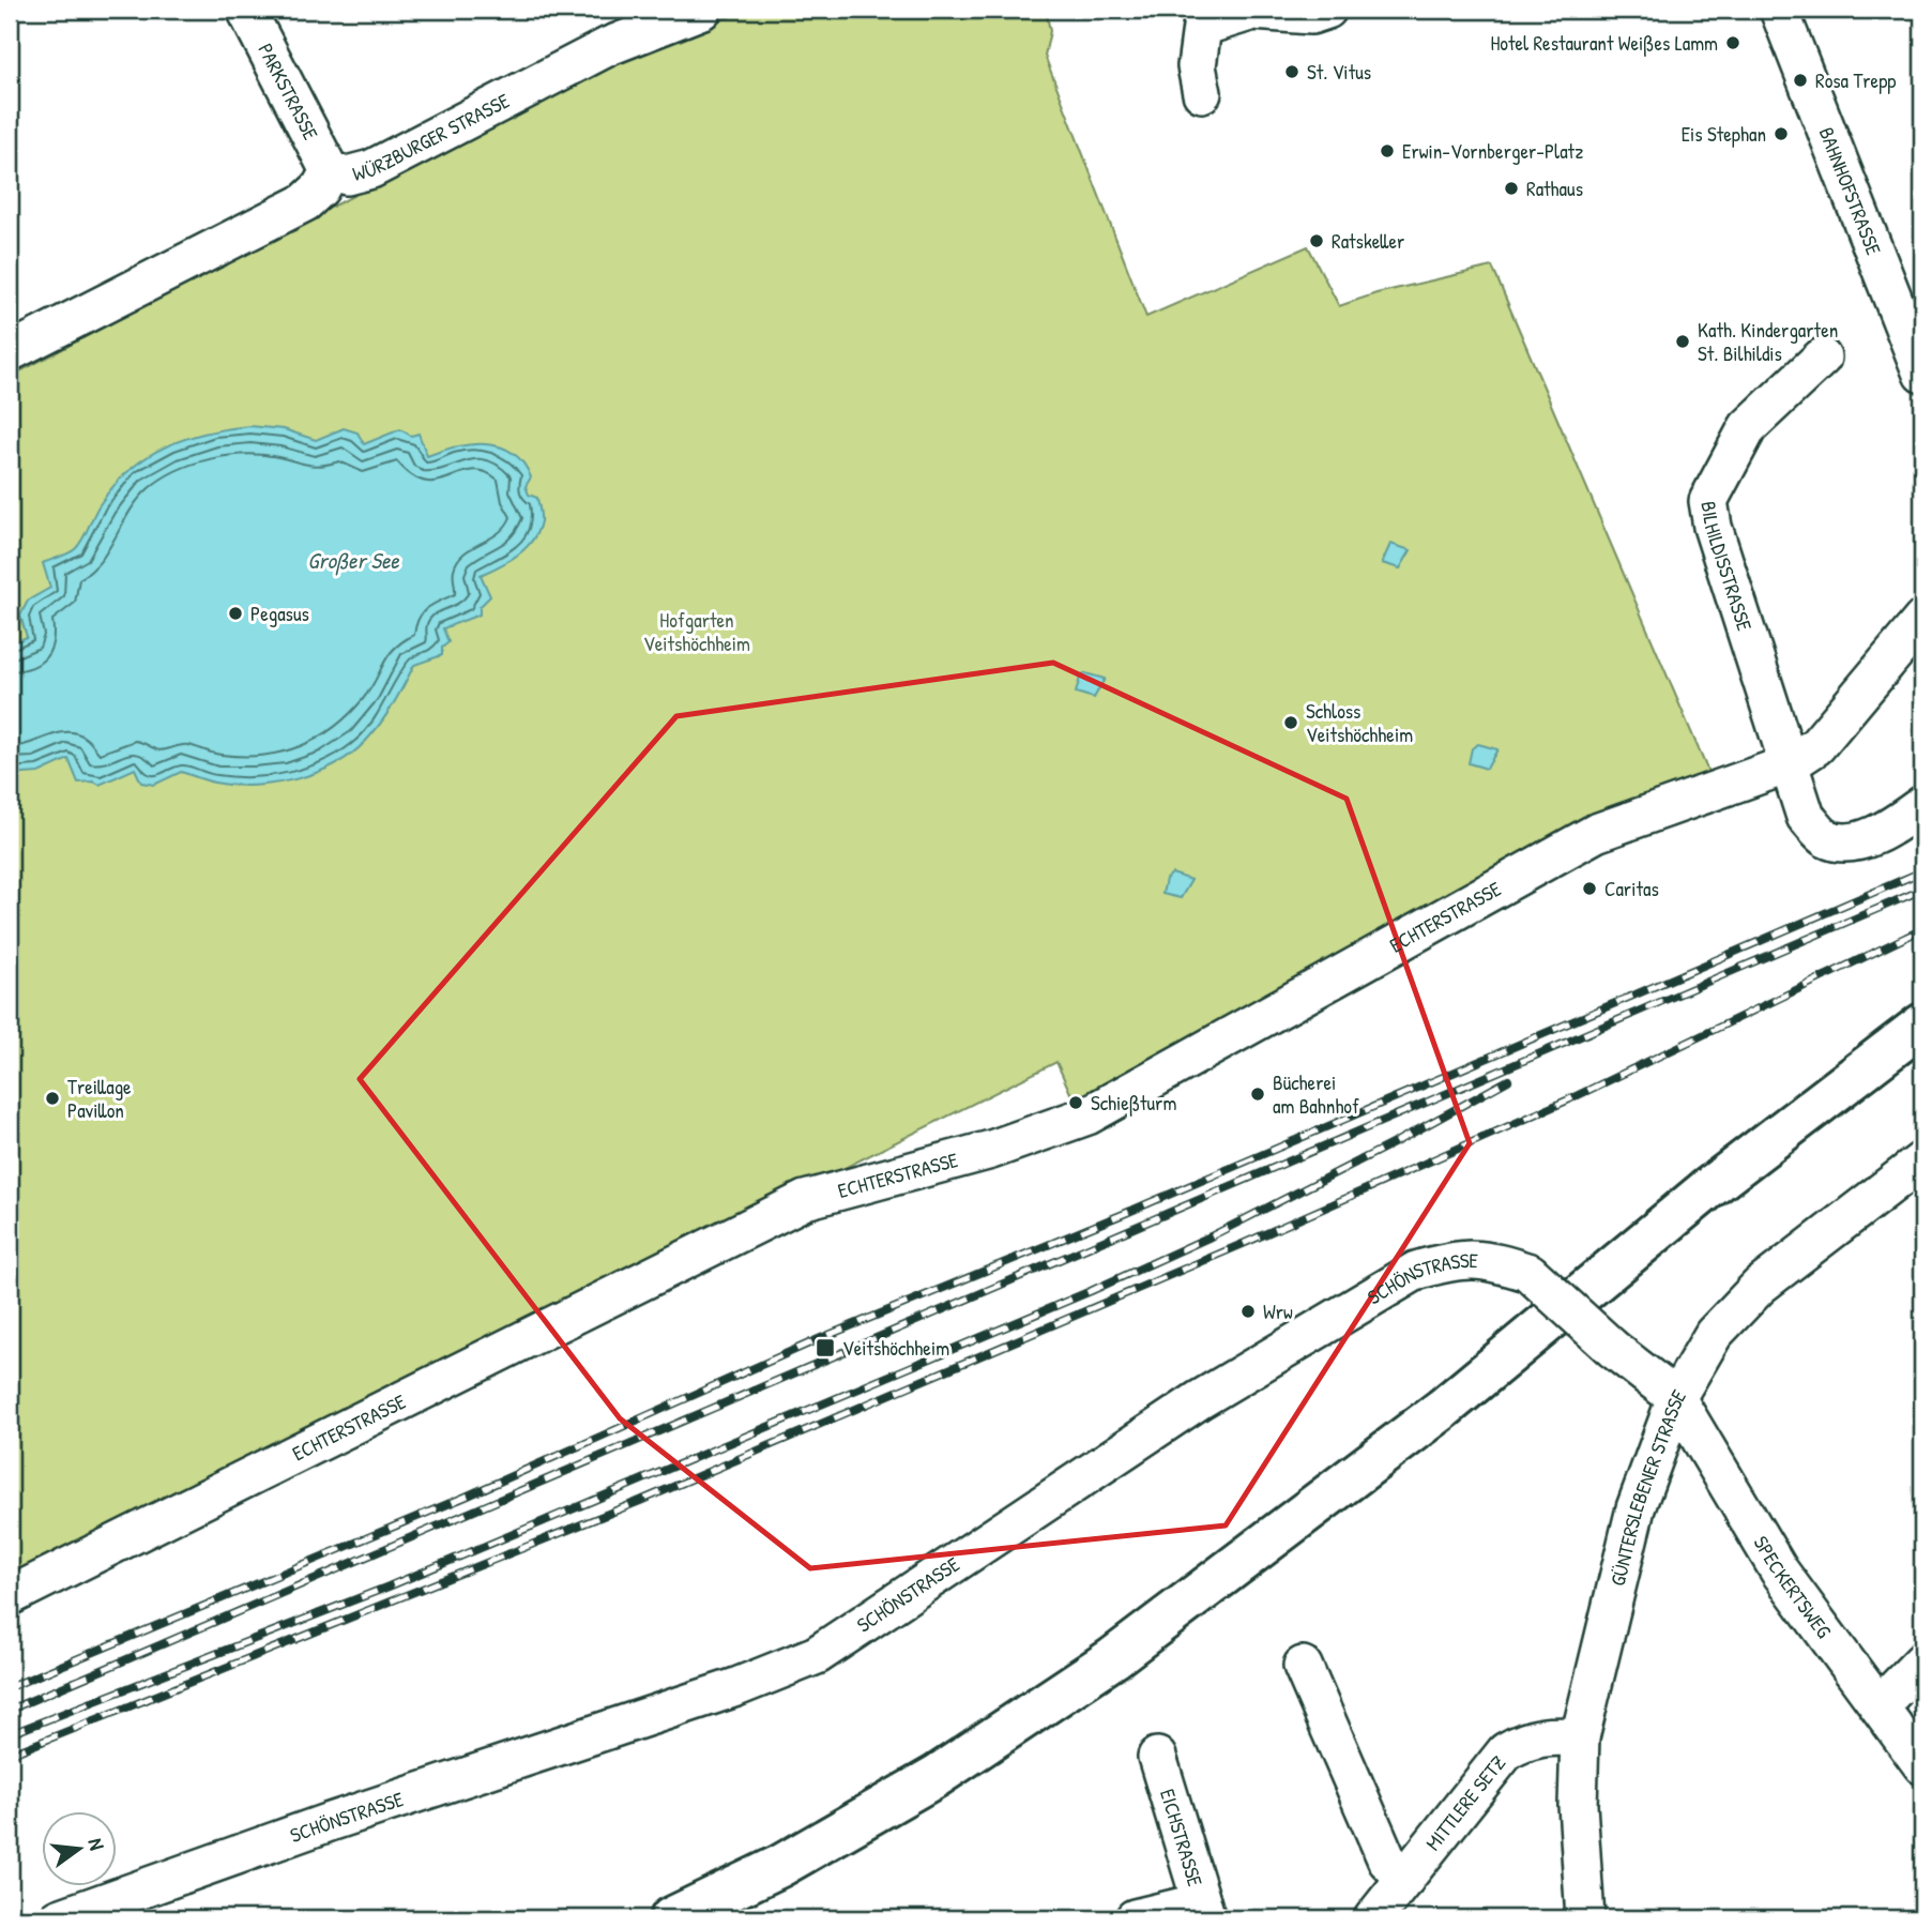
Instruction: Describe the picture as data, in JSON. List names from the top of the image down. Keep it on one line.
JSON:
{"streets":{"street":["PARKSTRASSE","WÜRZBURGER STRASSE","BAHNHOFSTRASSE","BILHILDISSTRASSE","ECHTERSTRASSE","SCHÖNSTRASSE","GÜNTERSLEBENER STRASSE","SPECKERTSWEG","MITTLERE SETZ","EICHSTRASSE"]},"crossings":[["PARKSTRASSE","WÜRZBURGER STRASSE"],["BILHILDISSTRASSE","ECHTERSTRASSE"],["SCHÖNSTRASSE","GÜNTERSLEBENER STRASSE"],["SCHÖNSTRASSE","SPECKERTSWEG"],["GÜNTERSLEBENER STRASSE","SPECKERTSWEG"],["GÜNTERSLEBENER STRASSE","MITTLERE SETZ"]],"water":["Großer See"],"parks":["Hofgarten Veitshöchheim"],"places":{"other":["Hotel Restaurant Weißes Lamm","St. Vitus","Rosa Trepp","Eis Stephan","Erwin-Vornberger-Platz","Rathaus","Ratskeller","Kath. Kindergarten St. Bilhildis","Pegasus","Schloss Veitshöchheim","Caritas","Bücherei am Bahnhof","Treillage Pavillon","Schießturm","Wrw"],"transit":["Veitshöchheim"]},"north":"right"}
